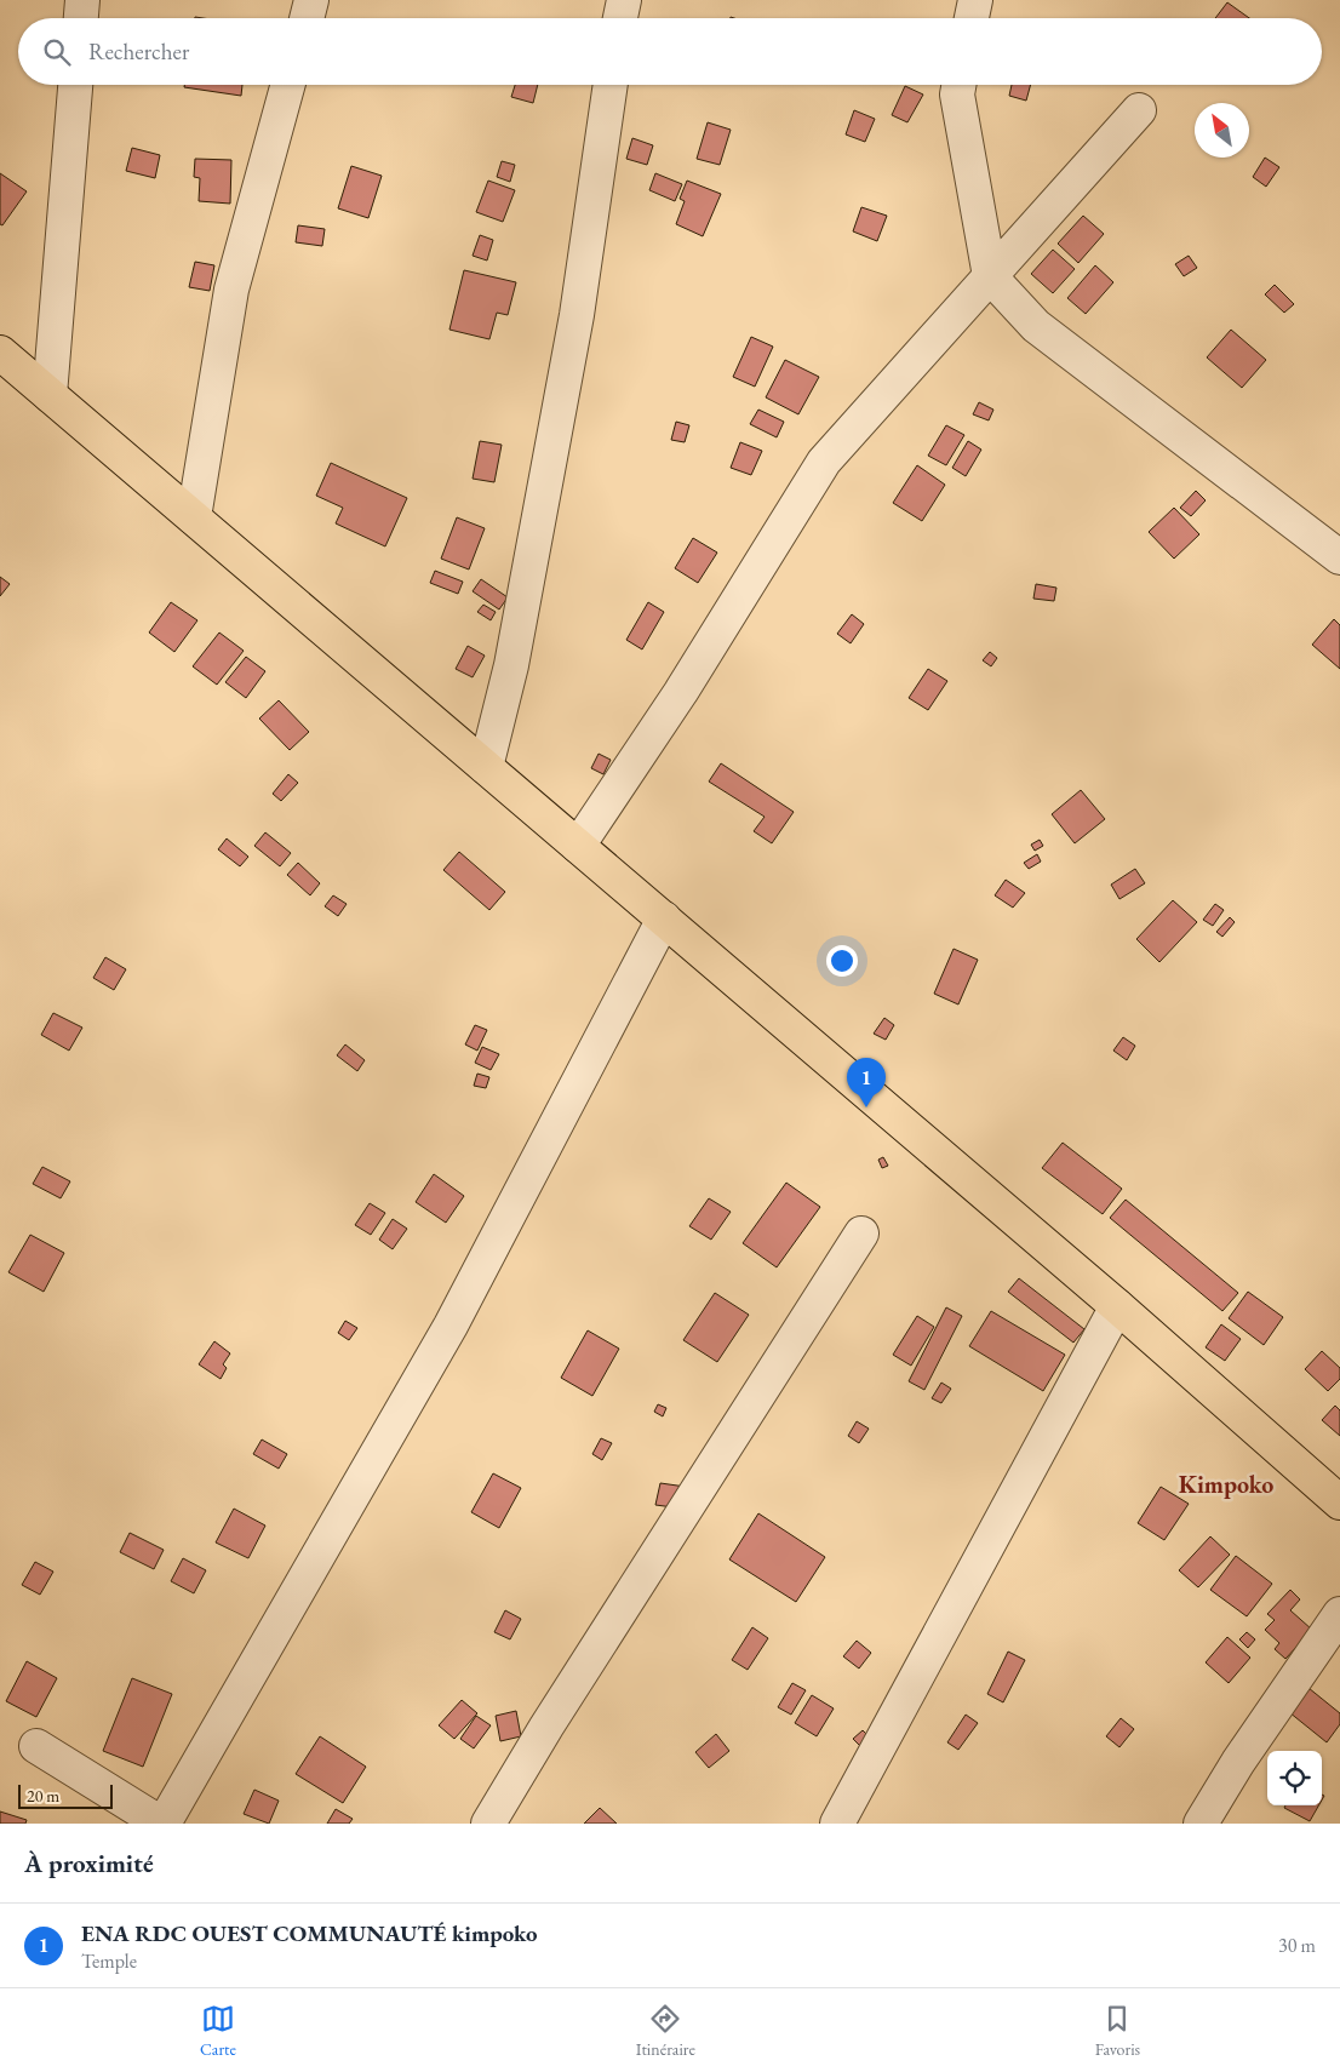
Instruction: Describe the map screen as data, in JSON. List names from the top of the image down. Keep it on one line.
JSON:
{"districts":["Kimpoko"],"scale_bar":"20 m","north":"top left","page":{"search":"Rechercher","pins":"1","scale":"20 m","heading":"À proximité","list":[{"mark":"1","name":"ENA RDC OUEST COMMUNAUTÉ kimpoko","note":"Temple","value":"30 m"}],"nav":["Carte","Itinéraire","Favoris"]}}
